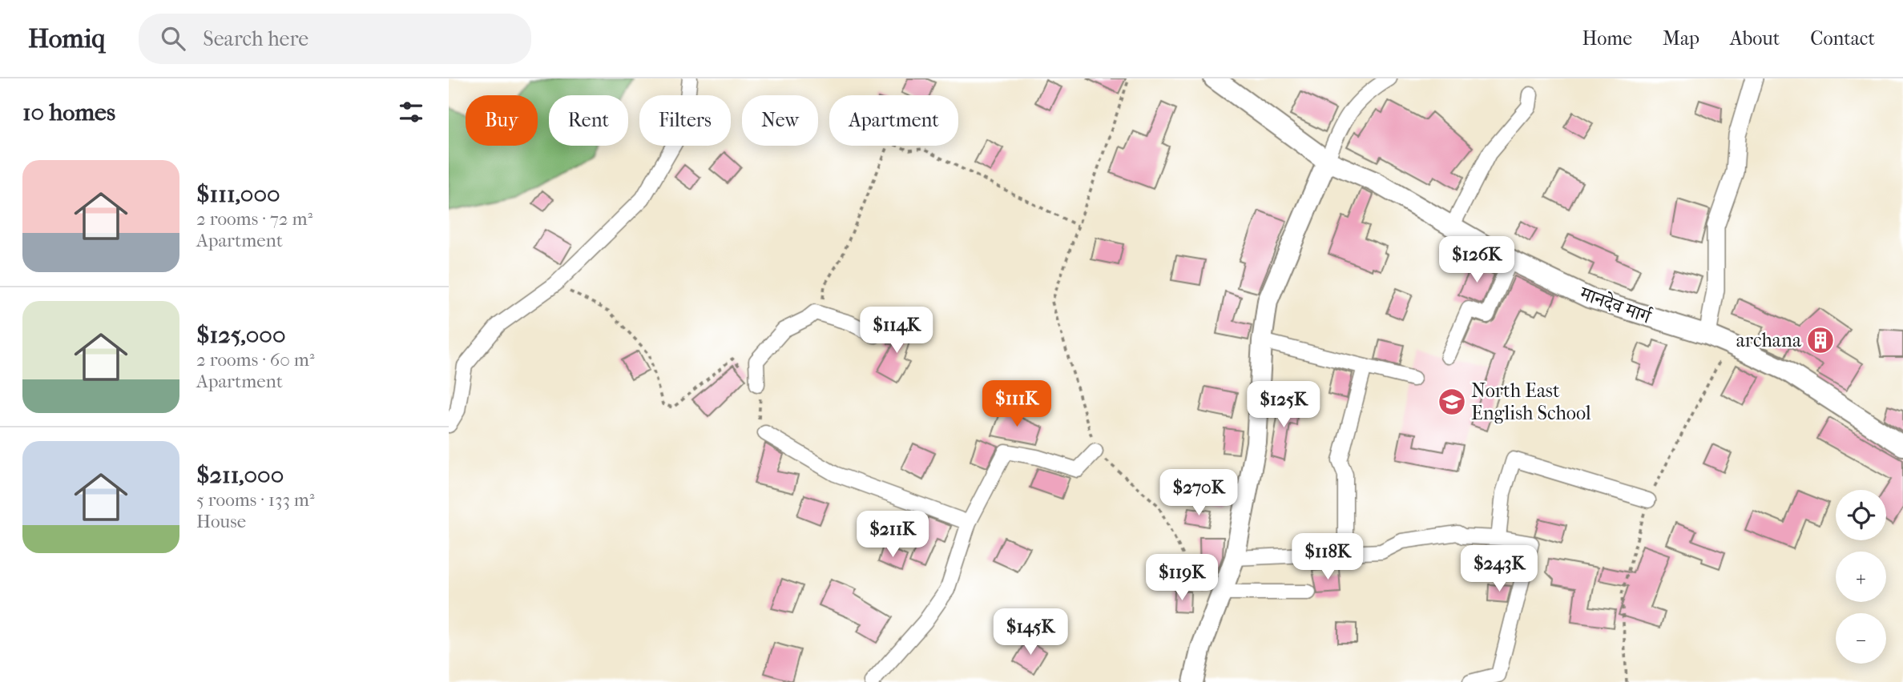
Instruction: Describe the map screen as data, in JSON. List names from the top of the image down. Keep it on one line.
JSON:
{"streets":{"main road":["मानदेव मार्ग"]},"places":{"building":["archana"],"school or university":["North East English School"]},"page":{"header":"Homiq","search":"Search here","nav":["Home","Map","About","Contact"],"heading":"10 homes","chip":["Buy","Rent","Filters","New","Apartment"],"list":[{"name":"$111,000","note":"2 rooms · 72 m² · Apartment"},{"name":"$125,000","note":"2 rooms · 60 m² · Apartment"},{"name":"$211,000","note":"5 rooms · 133 m² · House"}],"price":["$126K","$114K","$111K","$125K","$270K","$211K","$118K","$243K","$119K","$145K"],"map_buttons":["+","−"]}}
